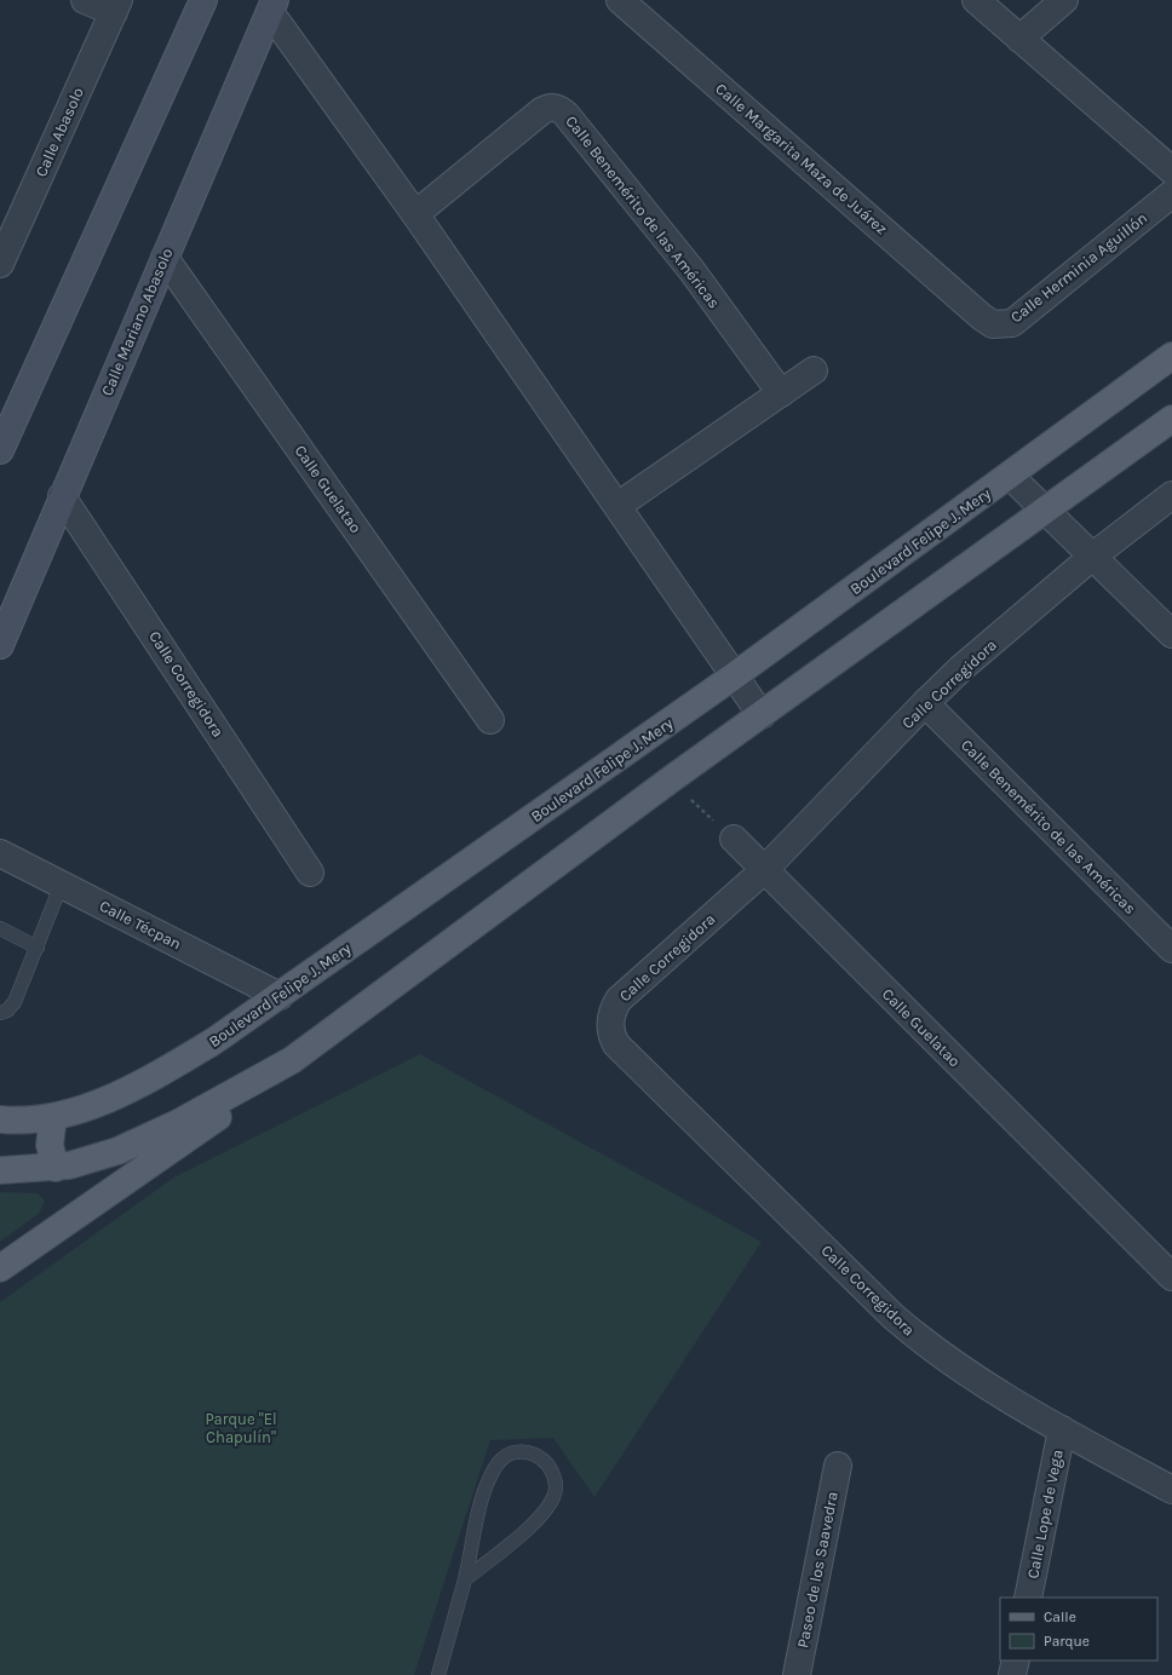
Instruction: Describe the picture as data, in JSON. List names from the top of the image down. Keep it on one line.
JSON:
{"streets":{"main road":["Calle Mariano Abasolo","Boulevard Felipe J. Mery"],"street":["Calle Abasolo","Calle Margarita Maza de Juárez","Calle Benemérito de las Américas","Calle Herminia Aguillón","Calle Guelatao","Calle Corregidora","Calle Técpan","Calle Lope de Vega","Paseo de los Saavedra"]},"crossings":[["Calle Margarita Maza de Juárez","Calle Herminia Aguillón"],["Calle Benemérito de las Américas","Calle Corregidora"],["Calle Mariano Abasolo","Calle Guelatao"],["Calle Mariano Abasolo","Calle Corregidora"],["Calle Guelatao","Calle Corregidora"],["Boulevard Felipe J. Mery","Calle Técpan"],["Calle Corregidora","Calle Lope de Vega"]],"parks":["Parque \"El Chapulín\""],"legend":["Calle","Parque"]}
